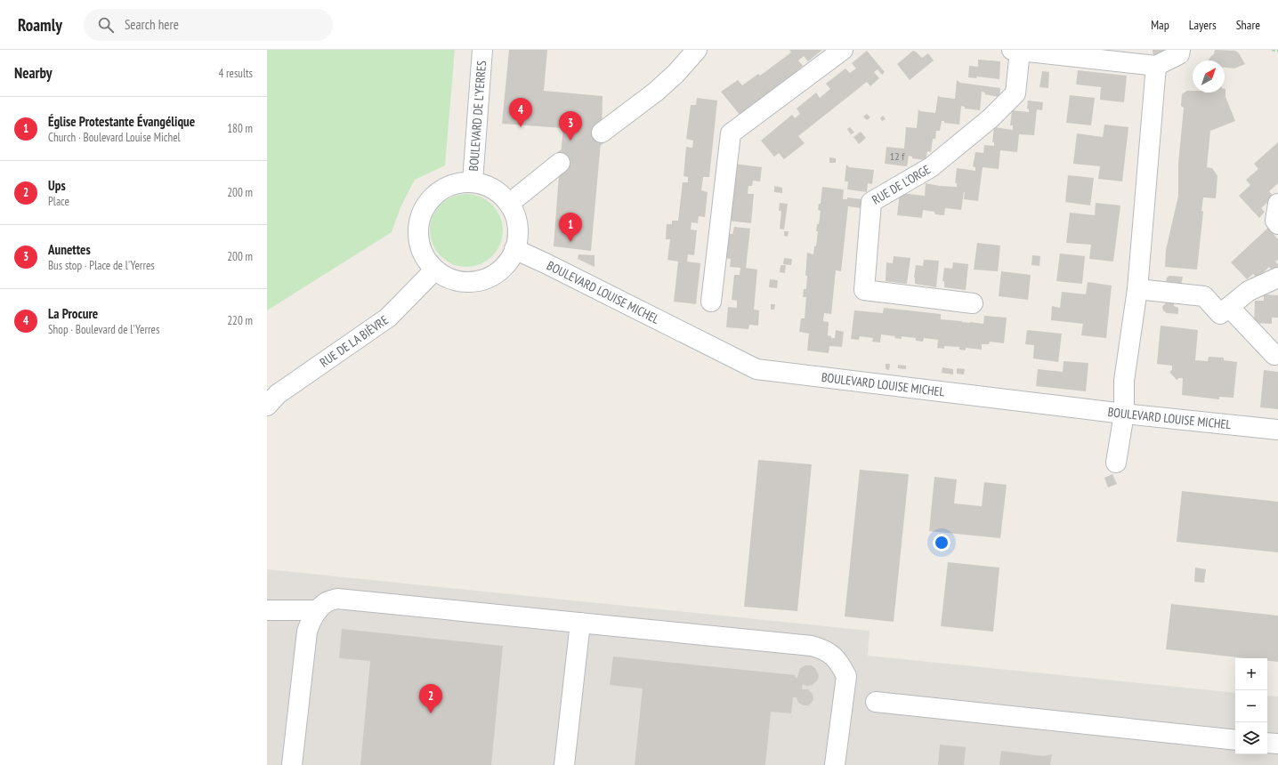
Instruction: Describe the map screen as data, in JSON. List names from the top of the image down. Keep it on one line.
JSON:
{"streets":{"street":["BOULEVARD DE L'YERRES","RUE DE L'ORGE","BOULEVARD LOUISE MICHEL","RUE DE LA BIÈVRE"]},"crossings":[["BOULEVARD DE L'YERRES","BOULEVARD LOUISE MICHEL"],["BOULEVARD DE L'YERRES","RUE DE LA BIÈVRE"],["BOULEVARD LOUISE MICHEL","RUE DE LA BIÈVRE"]],"house_numbers":["12 f"],"north":"top right","page":{"header":"Roamly","search":"Search here","nav":["Map","Layers","Share"],"heading":["Nearby","4 results"],"list":[{"mark":"1","name":"Église Protestante Évangélique","note":"Church · Boulevard Louise Michel","value":"180 m"},{"mark":"2","name":"Ups","note":"Place","value":"200 m"},{"mark":"3","name":"Aunettes","note":"Bus stop · Place de l'Yerres","value":"200 m"},{"mark":"4","name":"La Procure","note":"Shop · Boulevard de l'Yerres","value":"220 m"}],"pins":["4","3","1","2"],"map_buttons":["+","−"]}}
